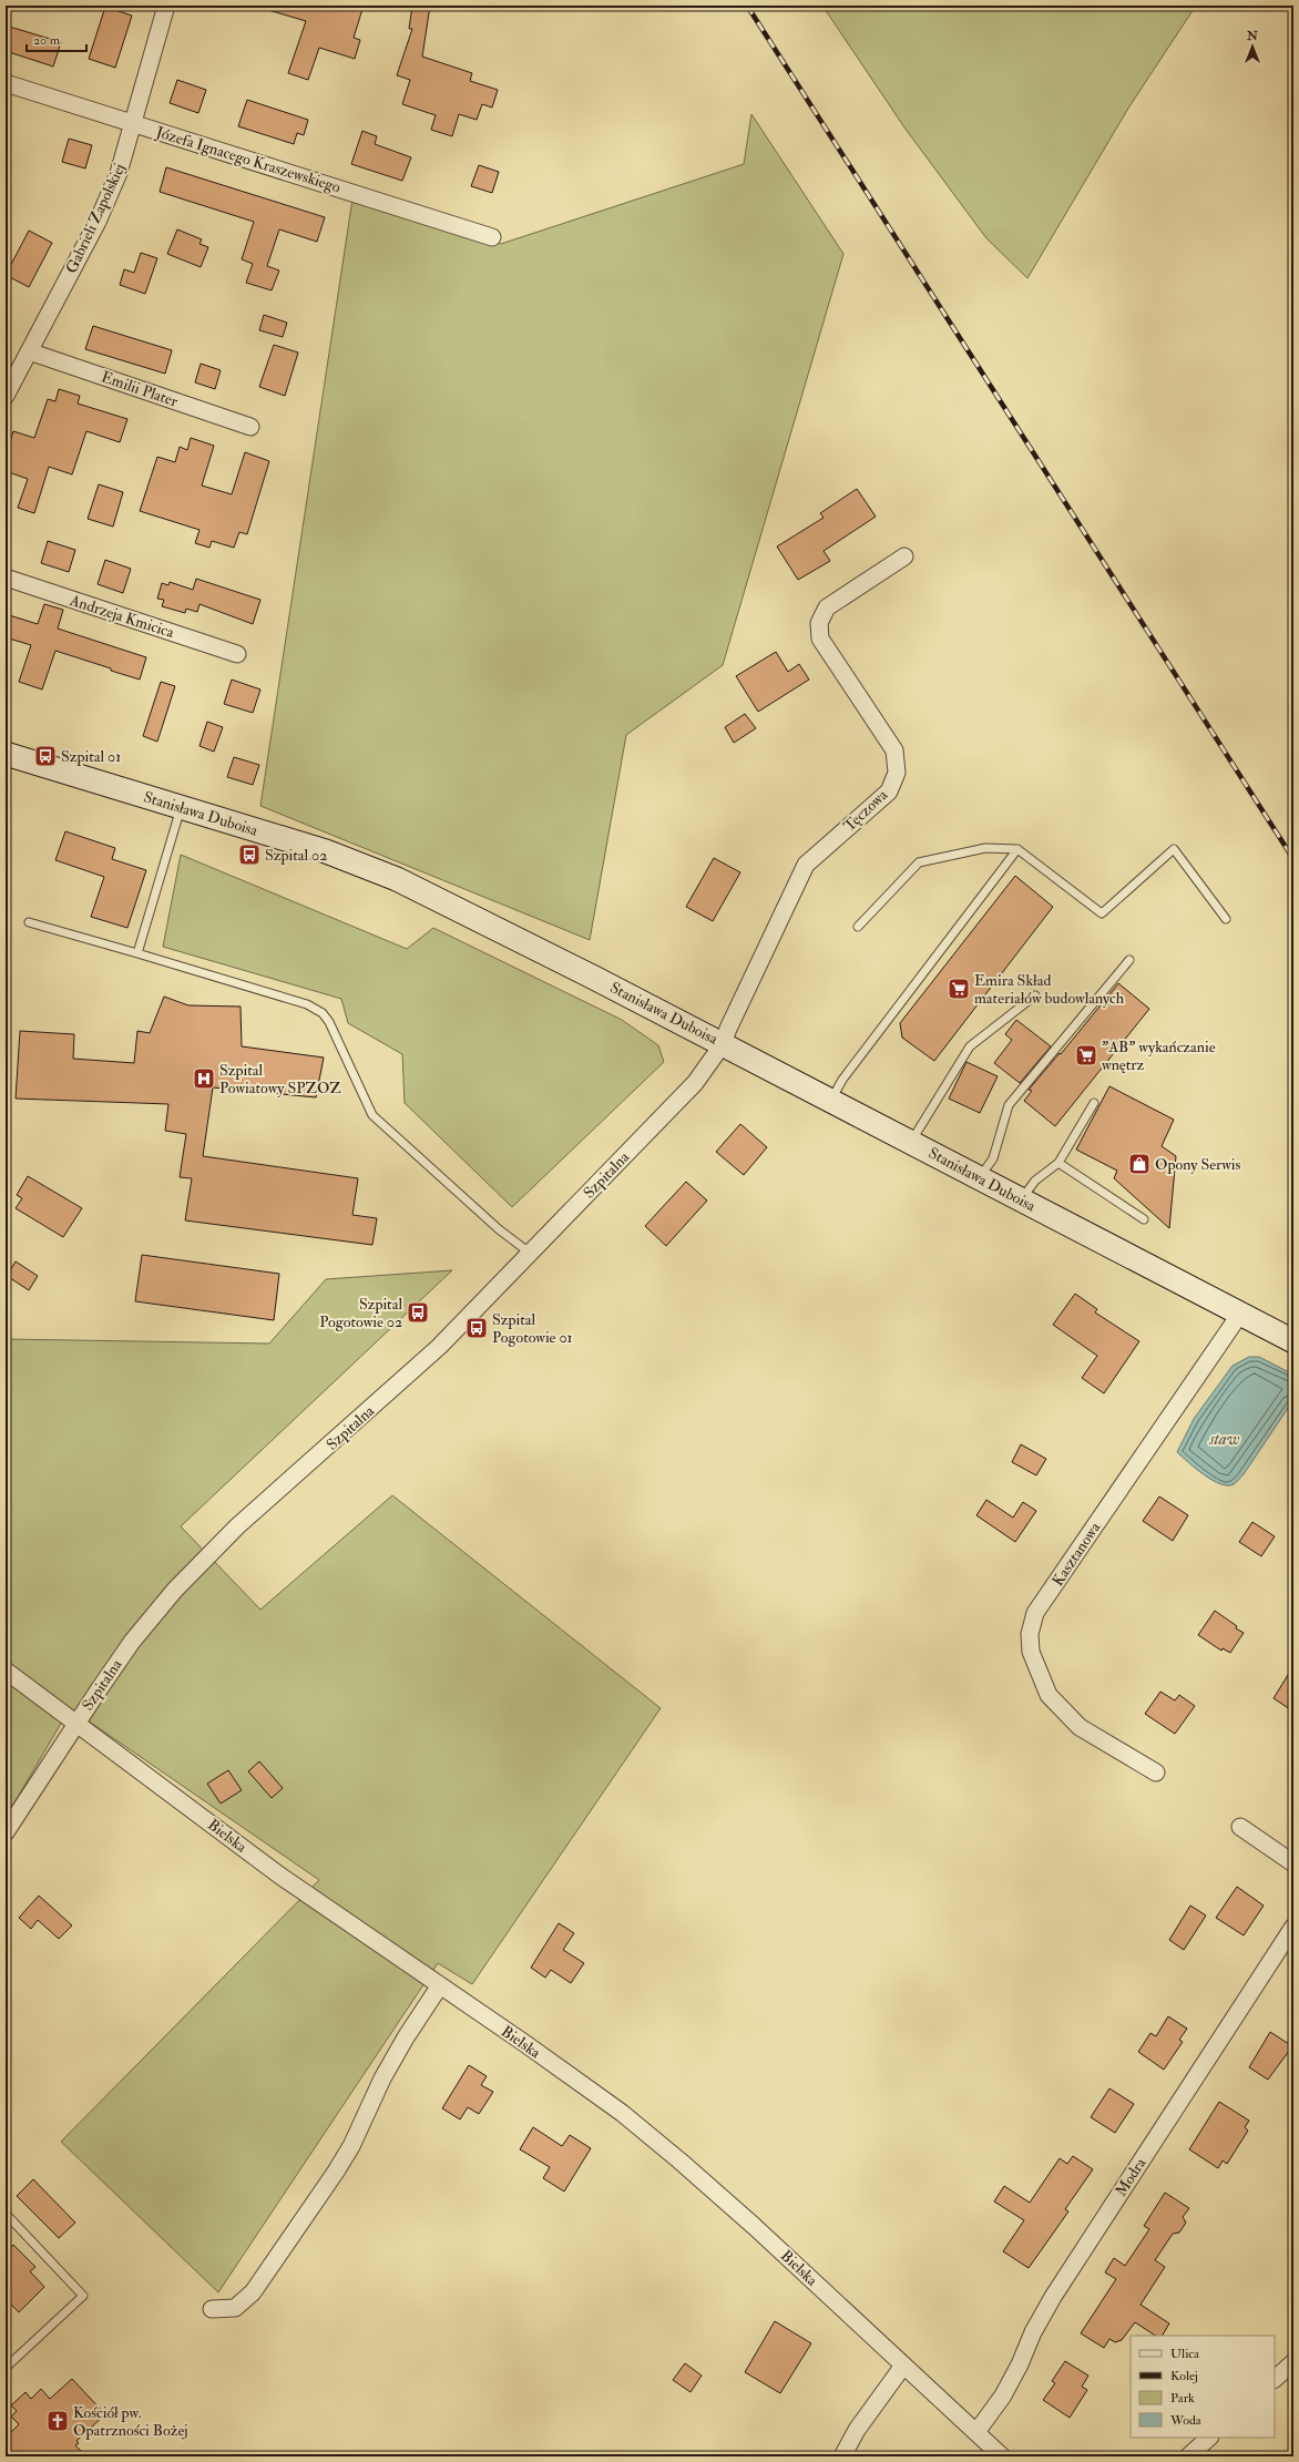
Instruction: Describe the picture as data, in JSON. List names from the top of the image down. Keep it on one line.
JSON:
{"streets":{"street":["Józefa Ignacego Kraszewskiego","Gabrieli Zapolskiej","Emilii Plater","Andrzeja Kmicica","Tęczowa","Stanisława Duboisa","Szpitalna","Kasztanowa","Bielska","Modra"]},"crossings":[["Józefa Ignacego Kraszewskiego","Gabrieli Zapolskiej"],["Gabrieli Zapolskiej","Emilii Plater"],["Tęczowa","Stanisława Duboisa"],["Tęczowa","Szpitalna"],["Stanisława Duboisa","Szpitalna"],["Stanisława Duboisa","Kasztanowa"],["Szpitalna","Bielska"],["Bielska","Modra"]],"water":["staw"],"places":{"bus stop":["Szpital 01","Szpital 02","Szpital Pogotowie 02","Szpital Pogotowie 01"],"supermarket":["Emira Skład materiałów budowlanych","\"AB\" wykańczanie wnętrz"],"hospital":["Szpital Powiatowy SPZOZ"],"shop":["Opony Serwis"],"church":["Kościół pw. Opatrzności Bożej"]},"legend":["Ulica","Kolej","Park","Woda"],"scale_bar":"20 m","north":"top"}
